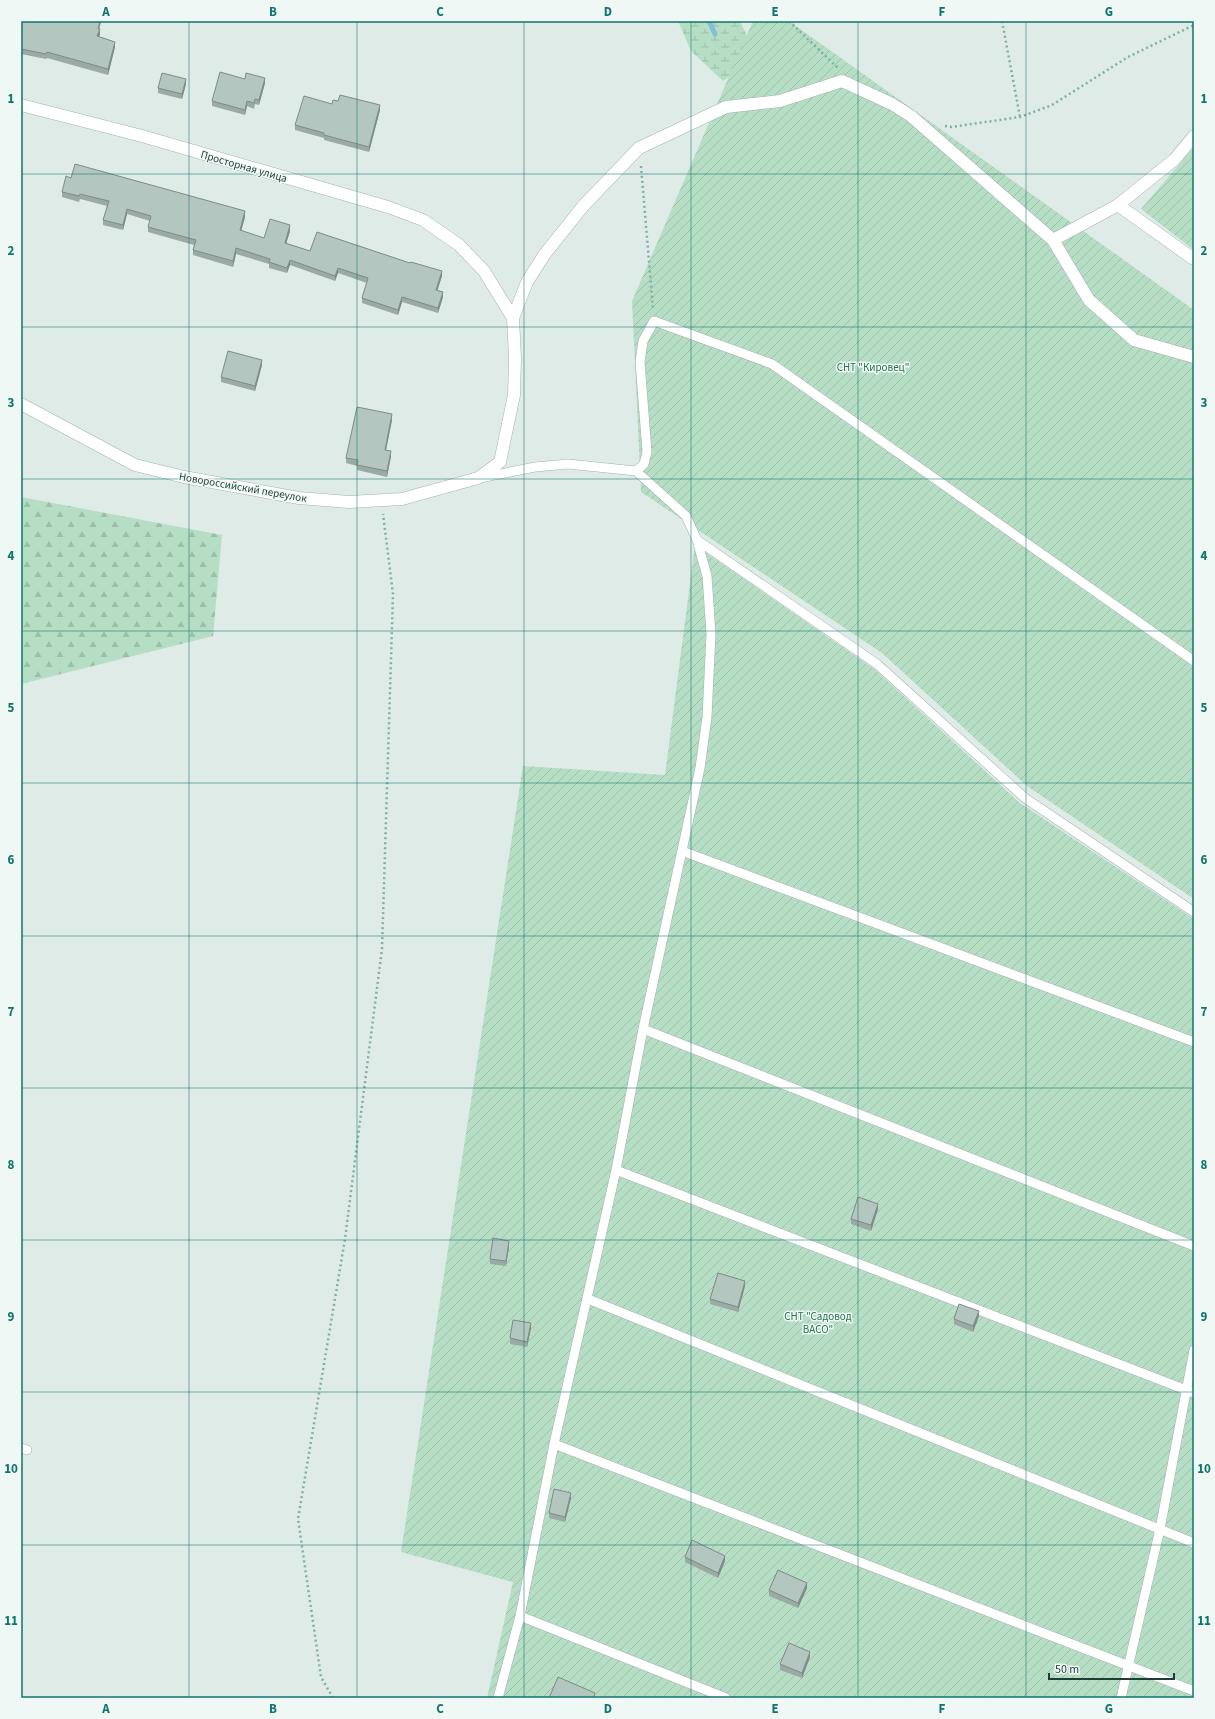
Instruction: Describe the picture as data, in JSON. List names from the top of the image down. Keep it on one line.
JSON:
{"streets":{"street":["Просторная улица","Новороссийский переулок"]},"crossings":[["Просторная улица","Новороссийский переулок"]],"parks":["СНТ \"Кировец\"","СНТ \"Садовод ВАСО\""],"scale_bar":"50 m","grid":{"columns":["A","B","C","D","E","F","G"],"rows":["1","2","3","4","5","6","7","8","9","10","11"]}}
